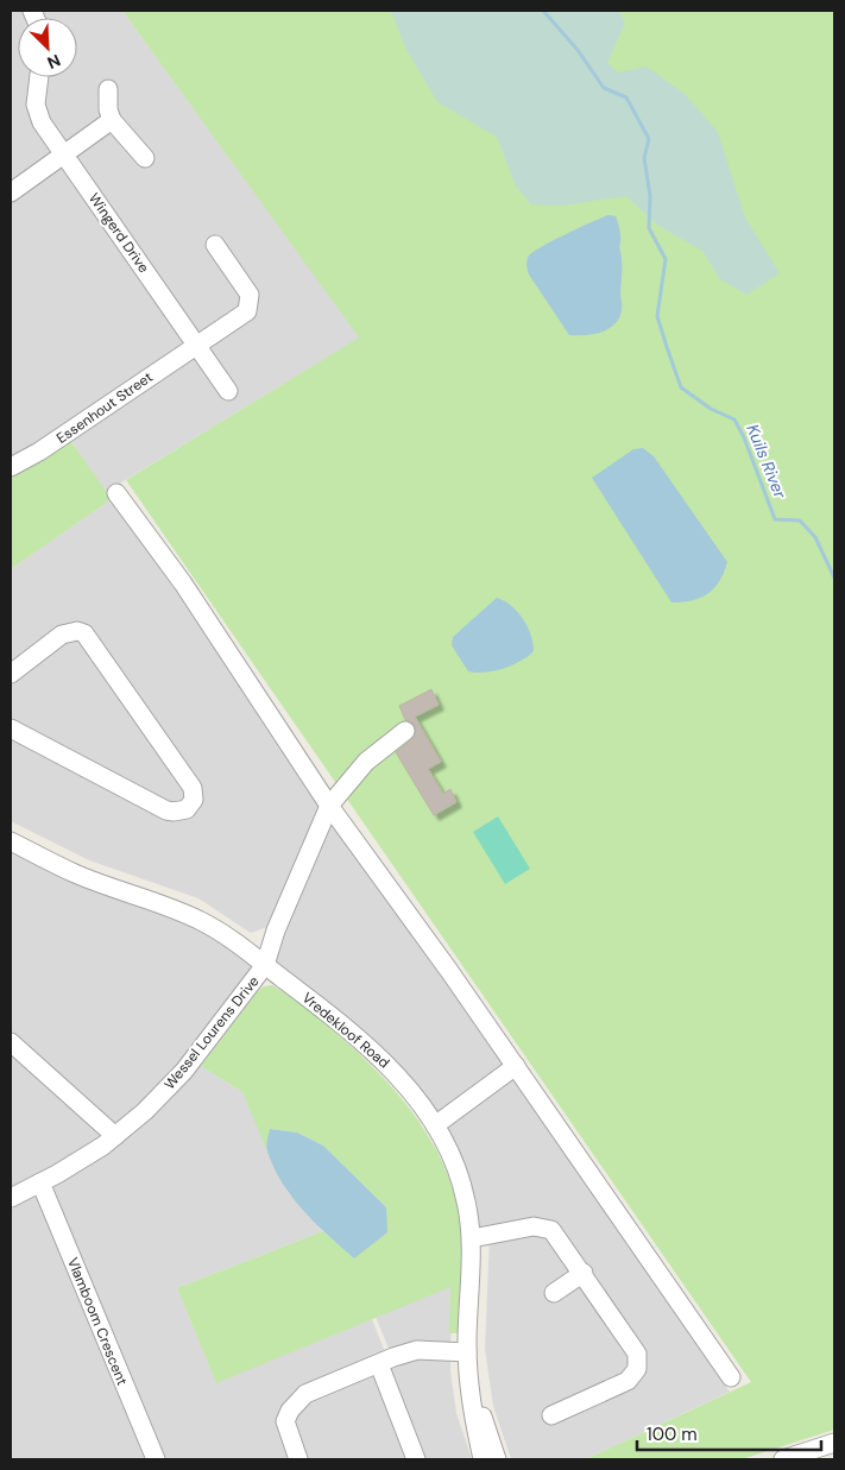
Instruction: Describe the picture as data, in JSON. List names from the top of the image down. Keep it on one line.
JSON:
{"streets":{"street":["Wingerd Drive","Essenhout Street","Vredekloof Road","Wessel Lourens Drive","Vlamboom Crescent"]},"crossings":[["Wingerd Drive","Essenhout Street"],["Vredekloof Road","Wessel Lourens Drive"],["Wessel Lourens Drive","Vlamboom Crescent"]],"water":["Kuils River"],"scale_bar":"100 m","north":"bottom right"}
